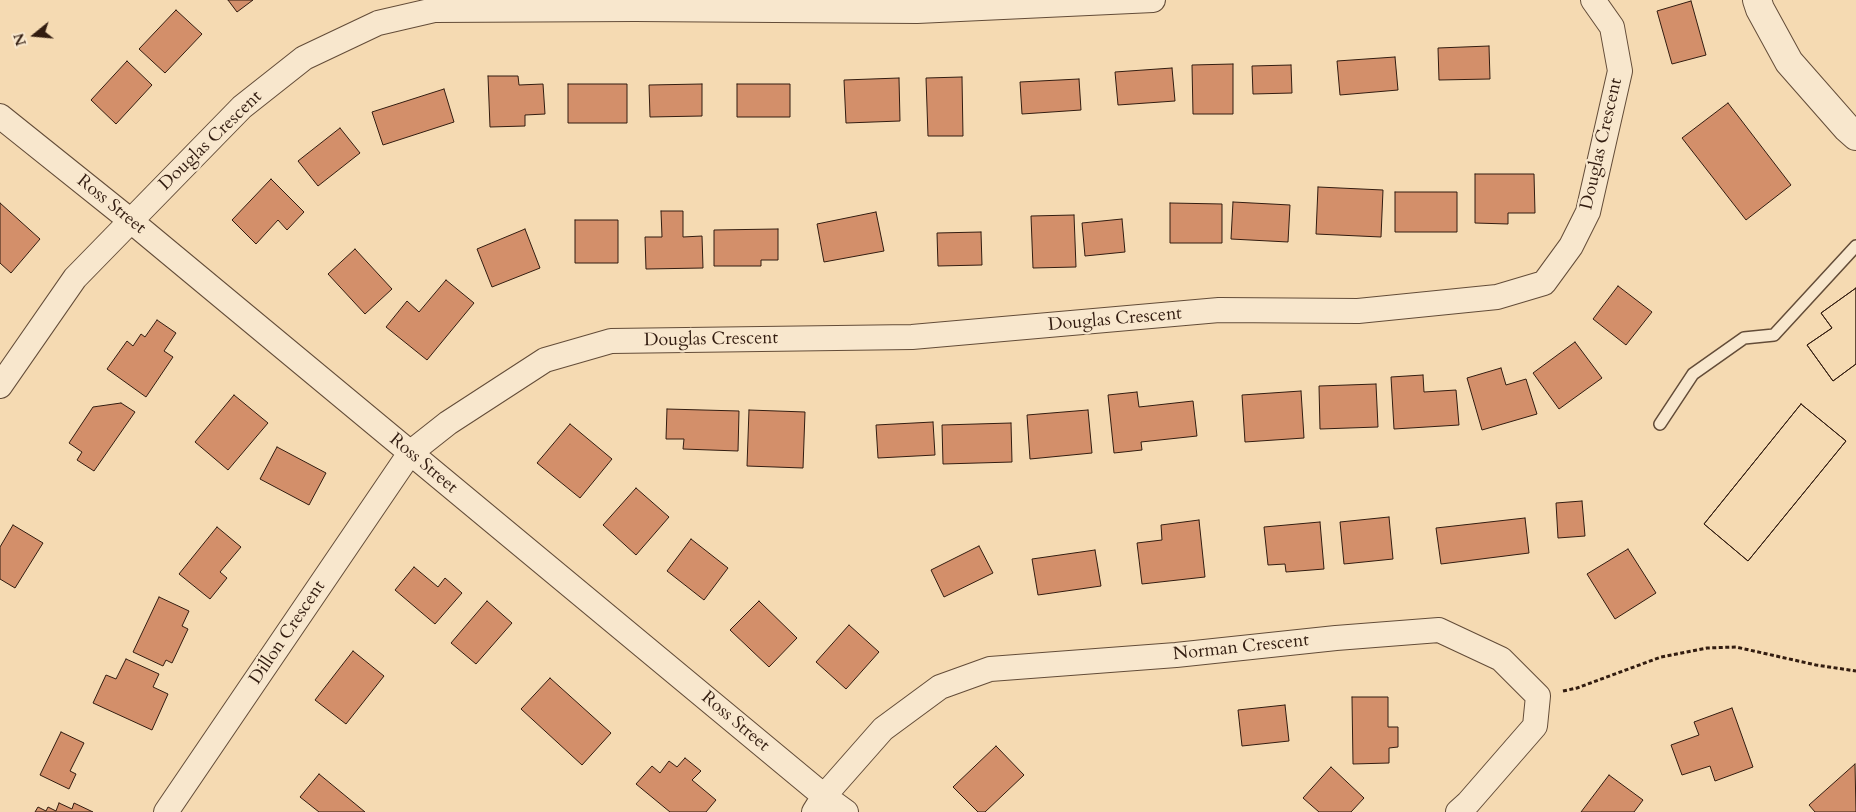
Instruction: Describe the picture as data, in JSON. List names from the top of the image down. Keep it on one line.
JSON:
{"streets":{"street":["Douglas Crescent","Ross Street","Dillon Crescent","Norman Crescent"]},"crossings":[["Douglas Crescent","Ross Street"],["Douglas Crescent","Dillon Crescent"],["Ross Street","Dillon Crescent"],["Ross Street","Norman Crescent"]],"north":"left"}
